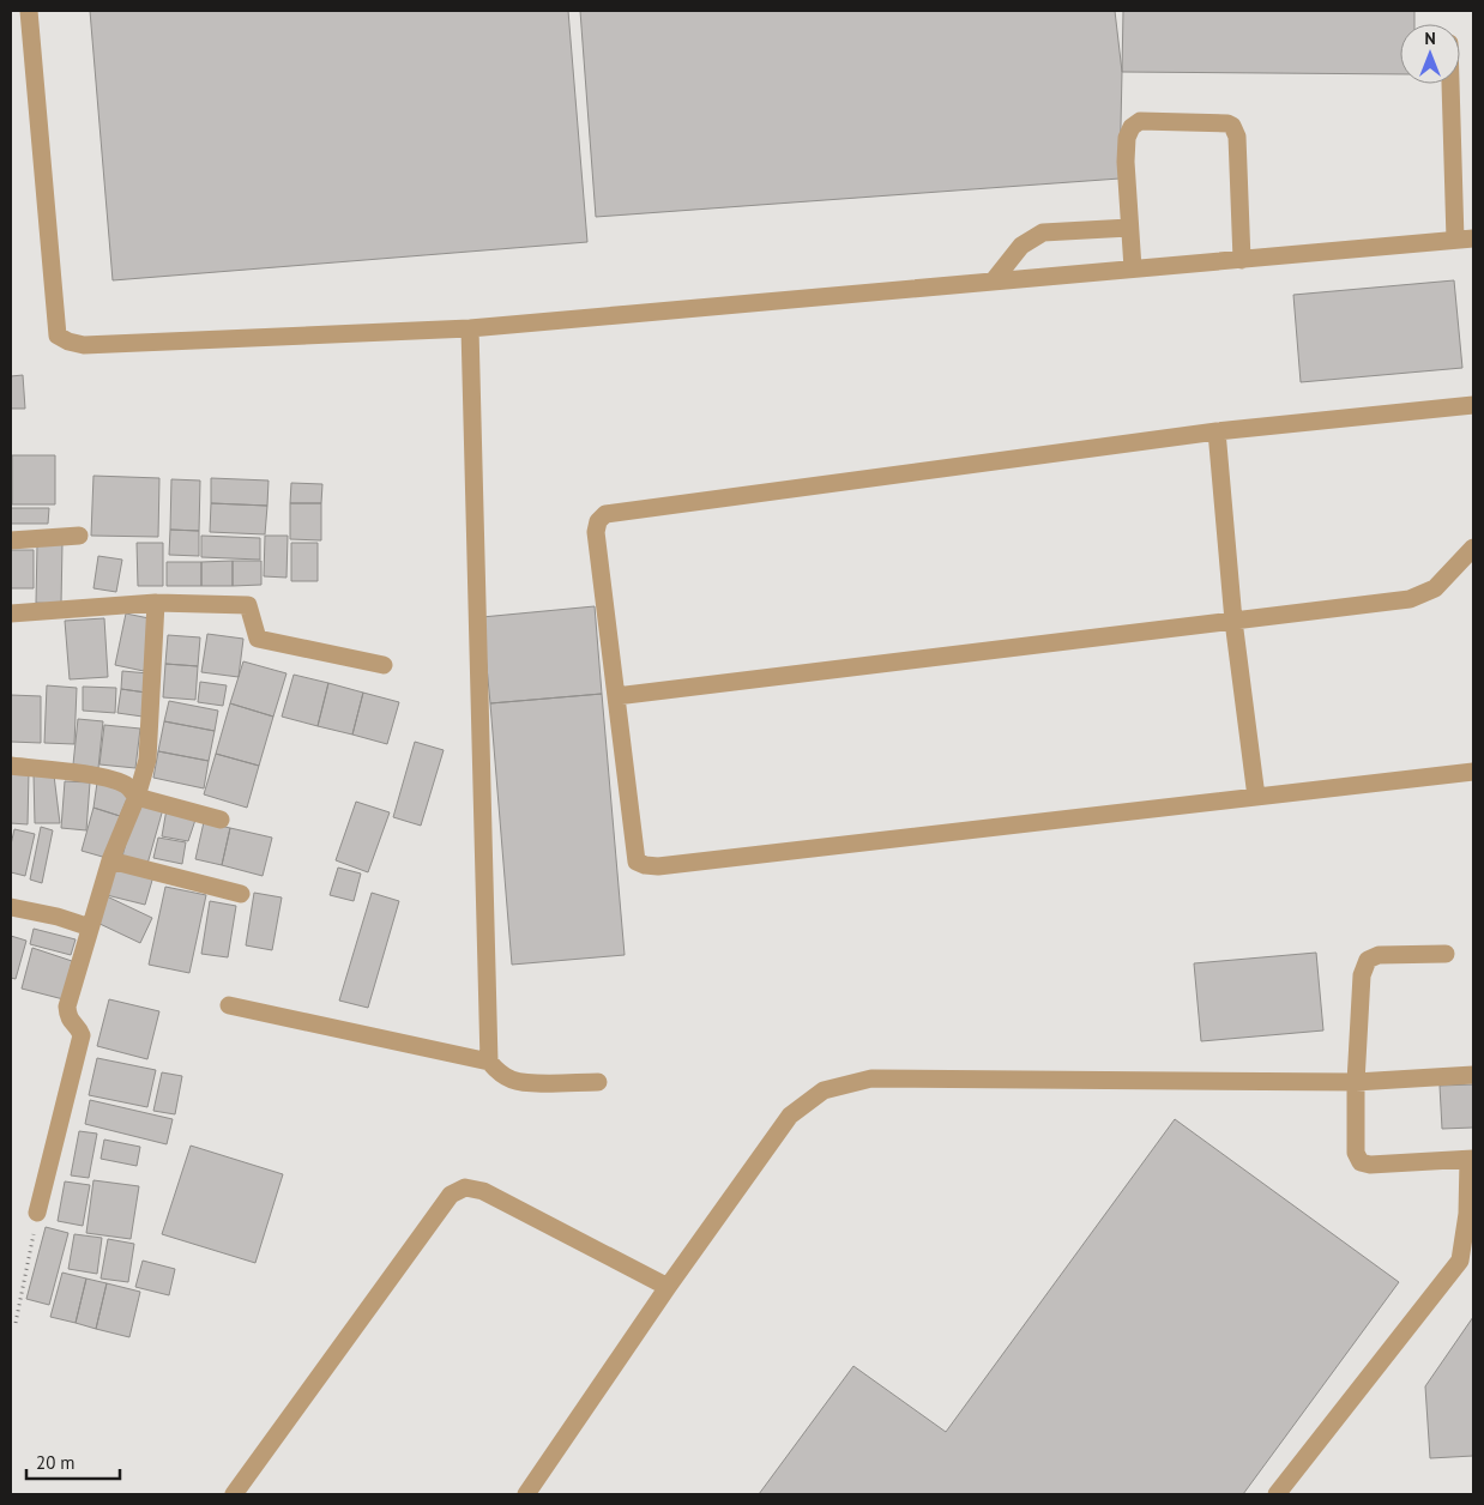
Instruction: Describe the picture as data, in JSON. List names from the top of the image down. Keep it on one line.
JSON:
{"scale_bar":"20 m","north":"top"}
